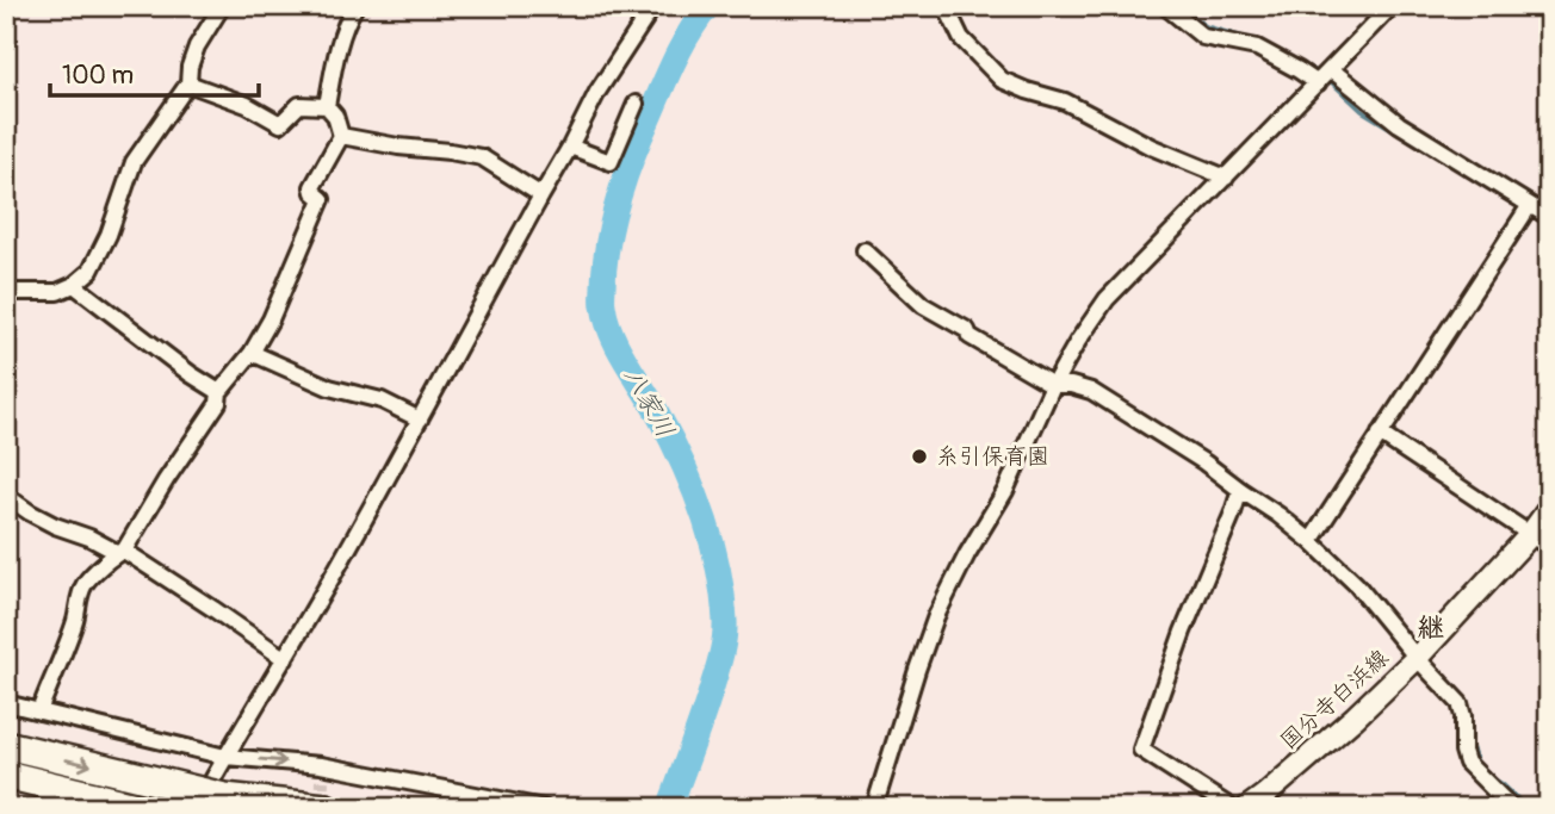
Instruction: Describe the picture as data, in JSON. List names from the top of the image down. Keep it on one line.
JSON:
{"streets":{"main road":["国分寺白浜線"]},"districts":["継"],"water":["八家川"],"places":["糸引保育園"],"scale_bar":"100 m"}
